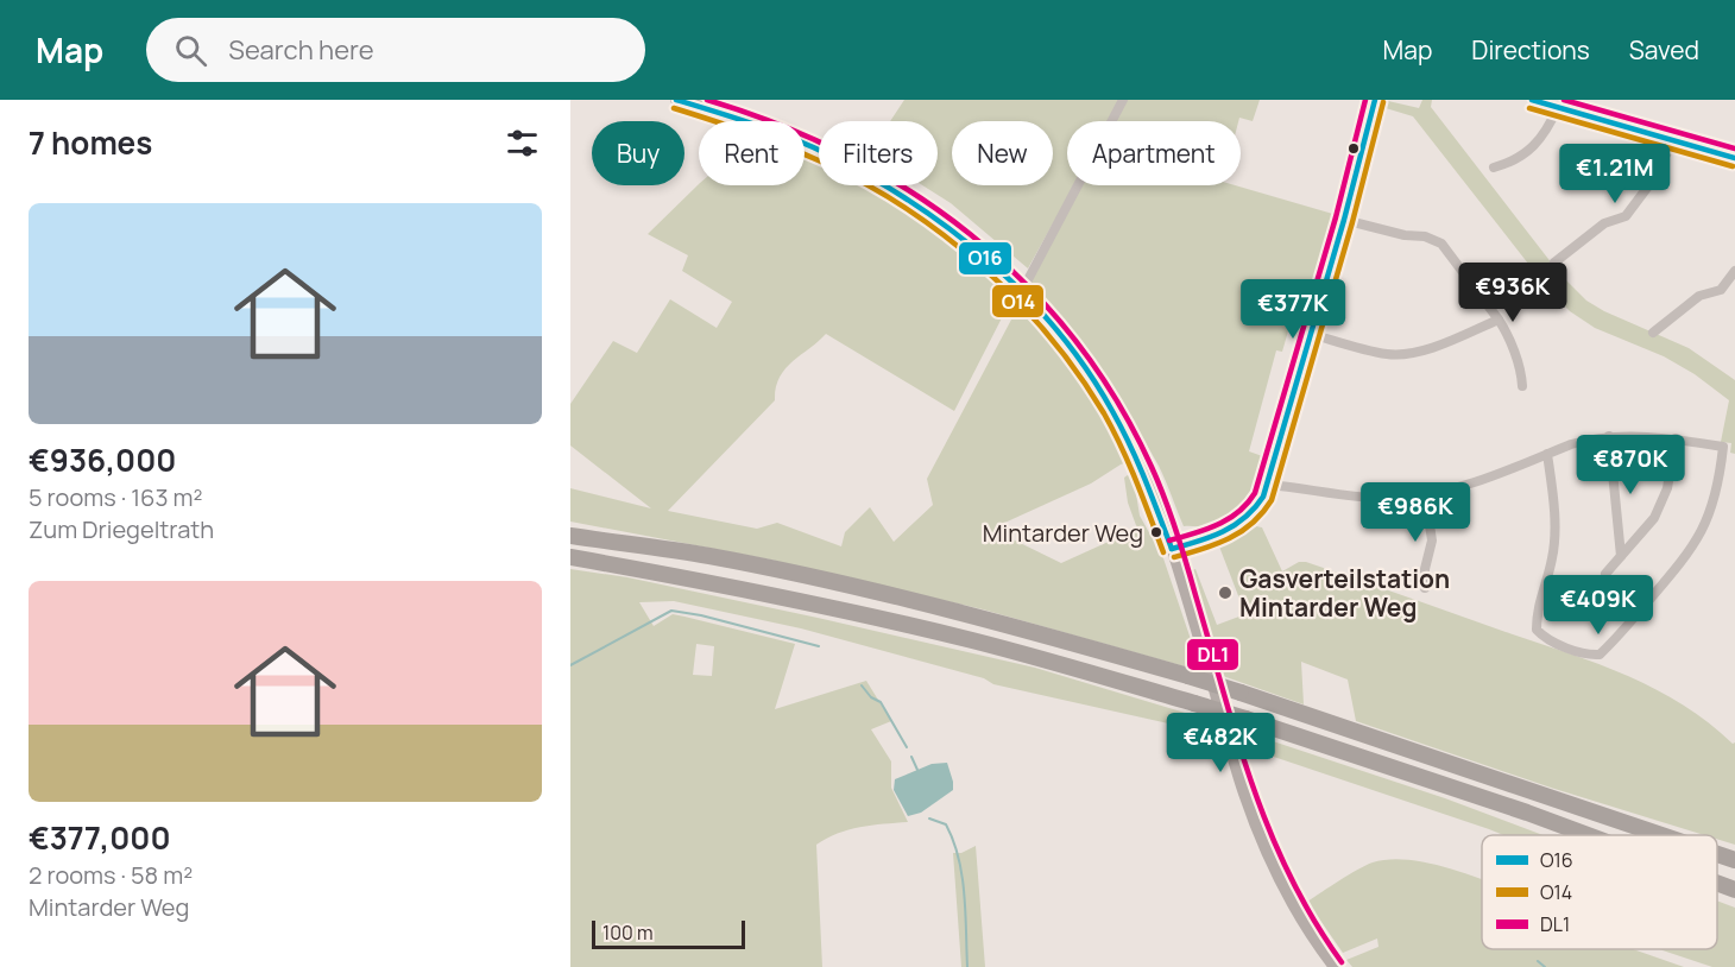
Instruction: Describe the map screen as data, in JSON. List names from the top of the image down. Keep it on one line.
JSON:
{"places":["Mintarder Weg","Gasverteilstation Mintarder Weg"],"lines":["transit line O16","transit line DL1","transit line O14"],"legend":["O16","O14","DL1"],"scale_bar":"100 m","page":{"header":"Map","search":"Search here","nav":["Map","Directions","Saved"],"heading":"7 homes","chip":["Buy","Rent","Filters","New","Apartment"],"price":["€1.21M","€936K","€377K","€870K","€986K","€409K","€482K"],"list":[{"name":"€936,000","note":"5 rooms · 163 m² · Zum Driegeltrath"},{"name":"€377,000","note":"2 rooms · 58 m² · Mintarder Weg"}],"scale":"100 m"}}
